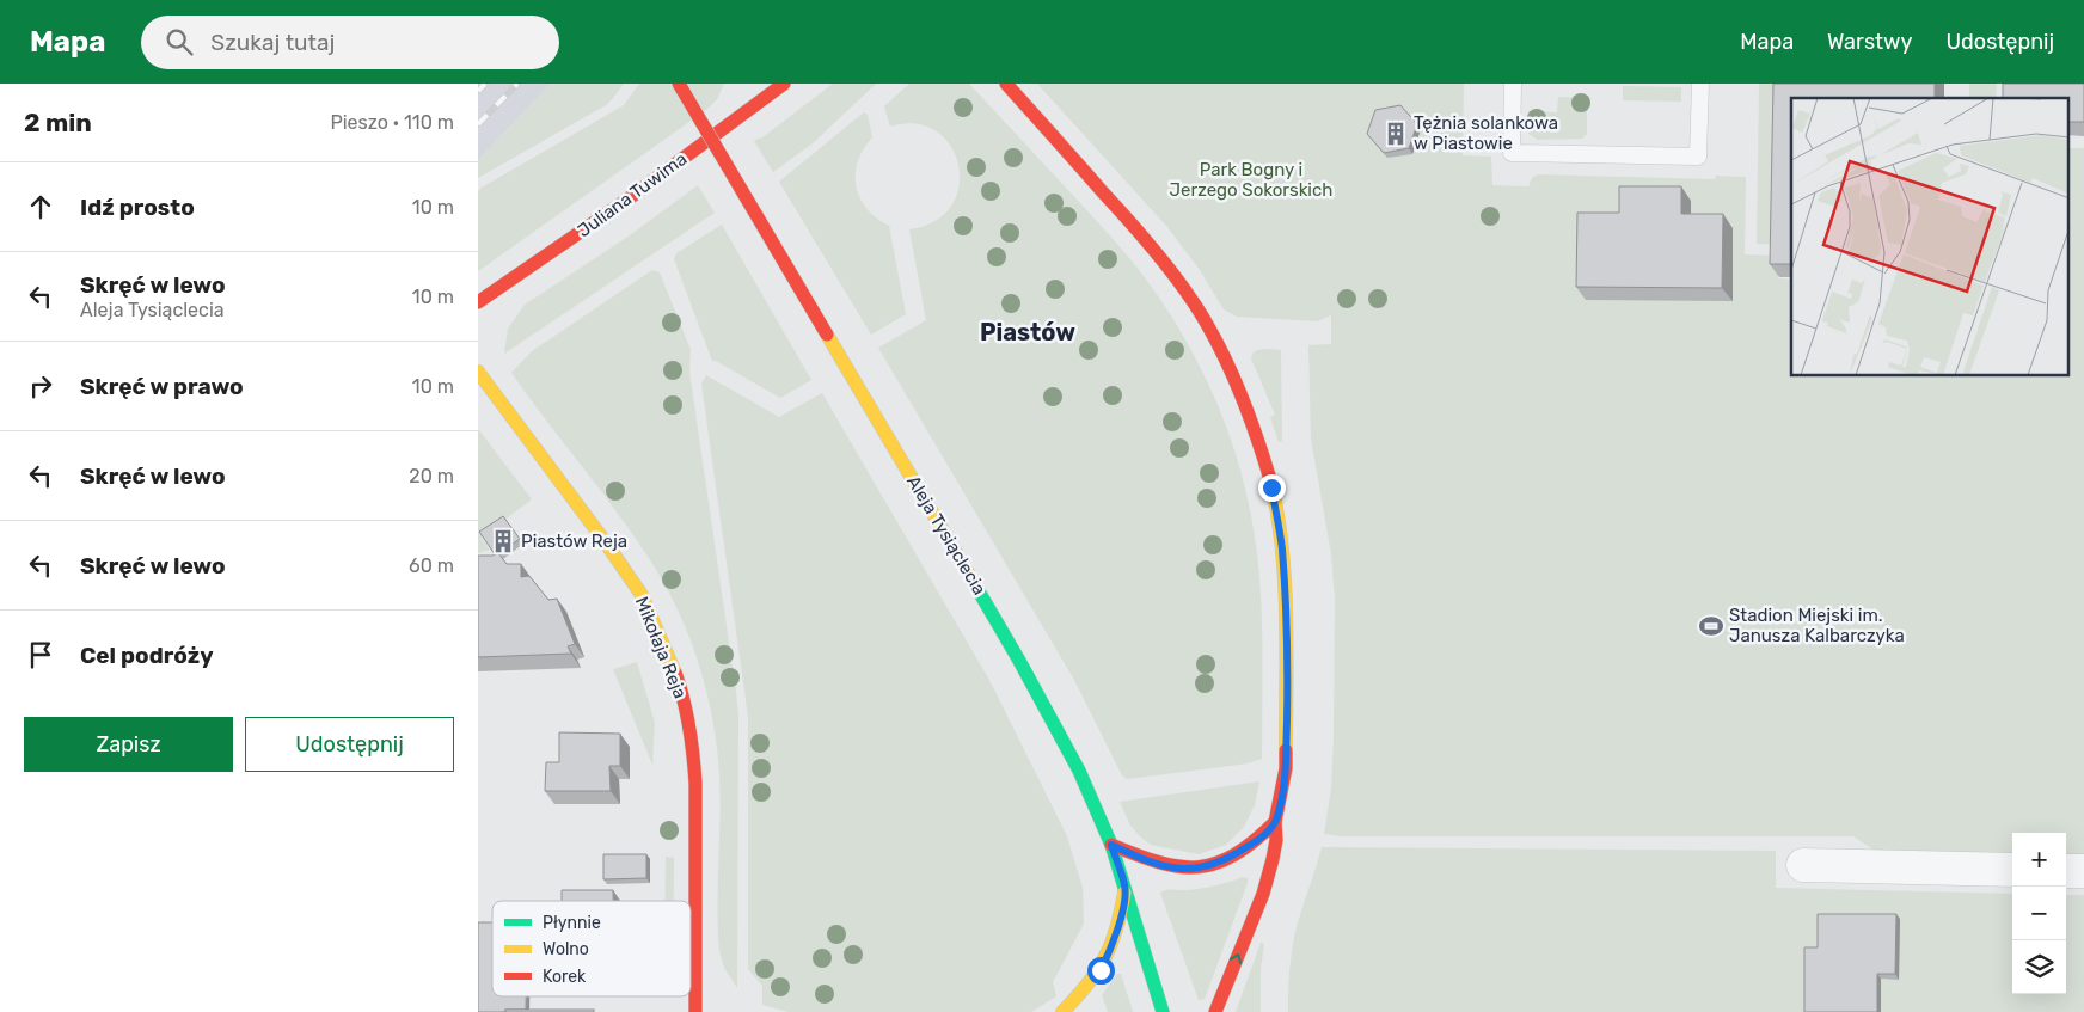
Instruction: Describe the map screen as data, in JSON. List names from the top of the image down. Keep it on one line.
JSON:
{"streets":{"street":["Juliana Tuwima","Aleja Tysiąclecia","Mikołaja Reja"]},"districts":["Piastów"],"parks":["Park Bogny i Jerzego Sokorskich"],"places":{"building":["Tężnia solankowa w Piastowie","Piastów Reja"],"sports":["Stadion Miejski im. Janusza Kalbarczyka"]},"legend":["Płynnie","Wolno","Korek"],"page":{"header":"Mapa","search":"Szukaj tutaj","nav":["Mapa","Warstwy","Udostępnij"],"heading":["2 min","Pieszo · 110 m"],"list":[["Idź prosto","10 m"],["Skręć w lewo","Aleja Tysiąclecia","10 m"],["Skręć w prawo","10 m"],["Skręć w lewo","20 m"],["Skręć w lewo","60 m"],"Cel podróży"],"buttons":["Zapisz","Udostępnij"],"map_buttons":["+","−"]}}
